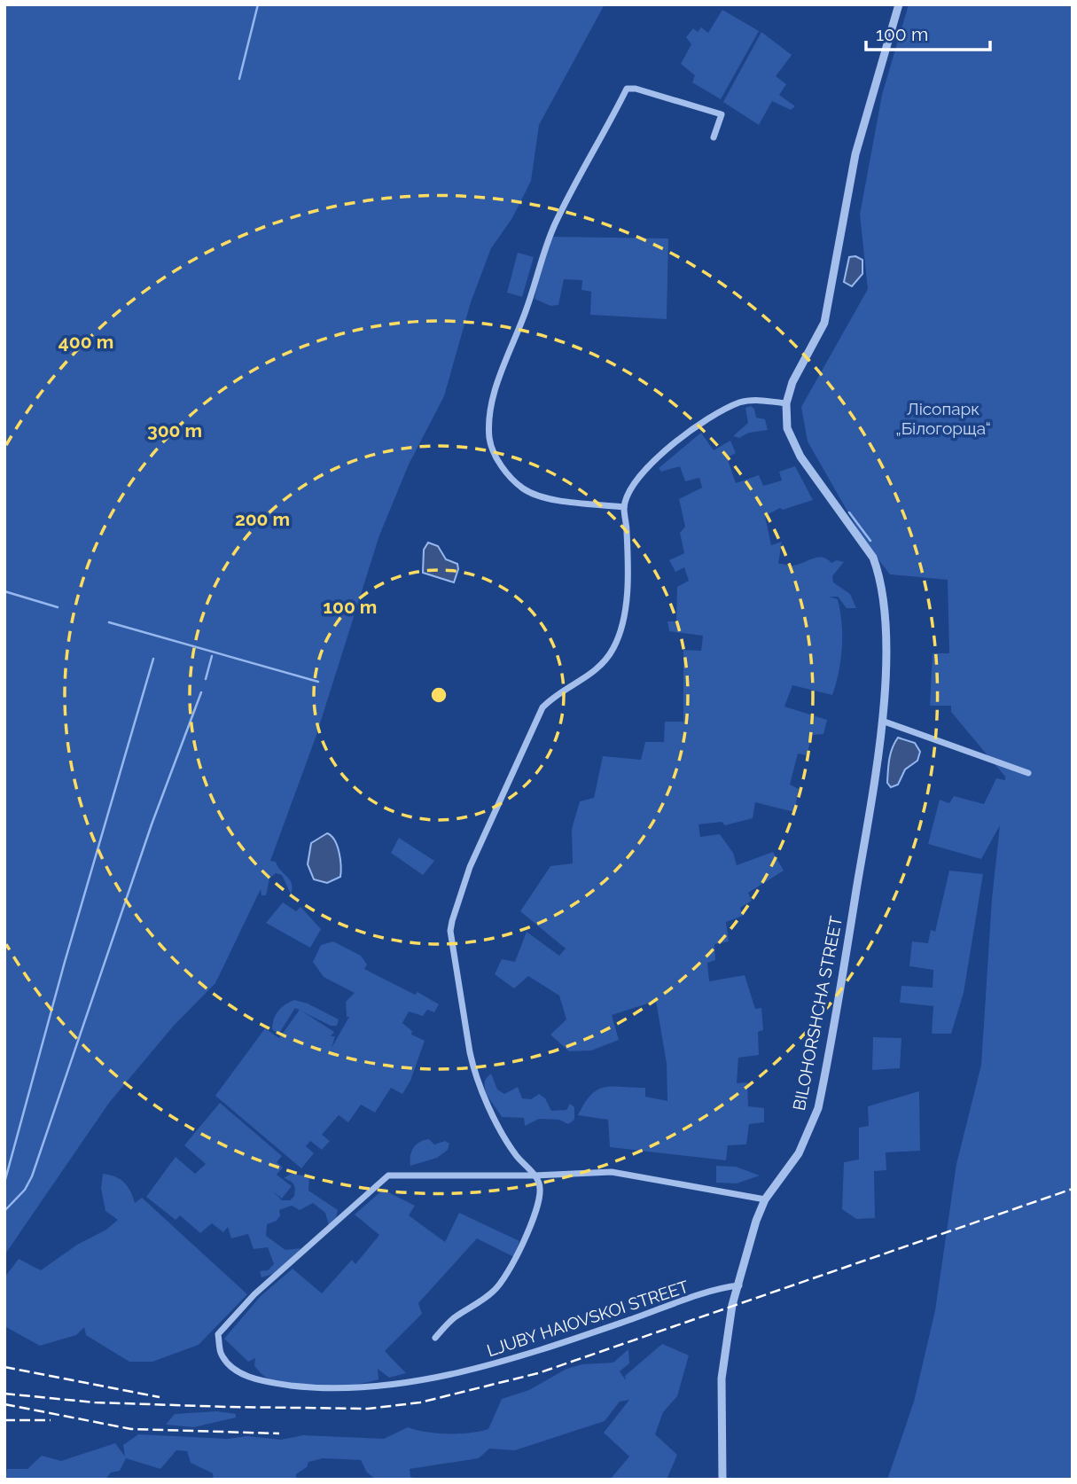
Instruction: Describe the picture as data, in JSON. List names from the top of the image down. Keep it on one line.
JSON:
{"streets":{"street":["BILOHORSHCHA STREET","LJUBY HAIOVSKOI STREET"]},"crossings":[["BILOHORSHCHA STREET","LJUBY HAIOVSKOI STREET"]],"parks":["Лісопарк „Білогорща“"],"scale_bar":"100 m","rings":["400 m","300 m","200 m","100 m"]}
